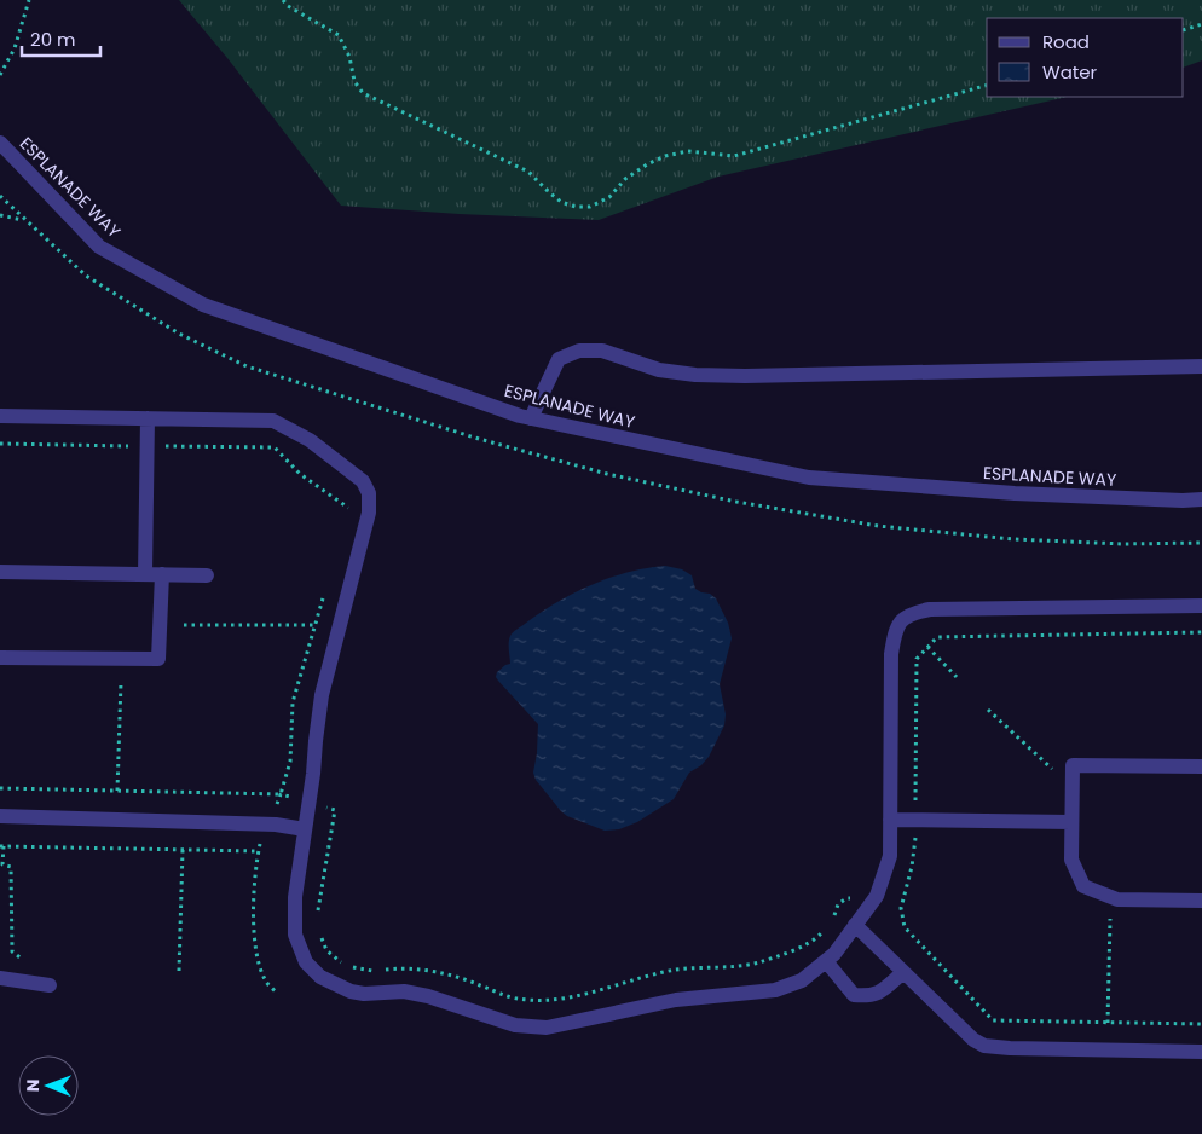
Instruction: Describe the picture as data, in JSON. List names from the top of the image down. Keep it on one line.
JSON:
{"streets":{"street":["ESPLANADE WAY"]},"legend":["Road","Water"],"scale_bar":"20 m","north":"left"}
